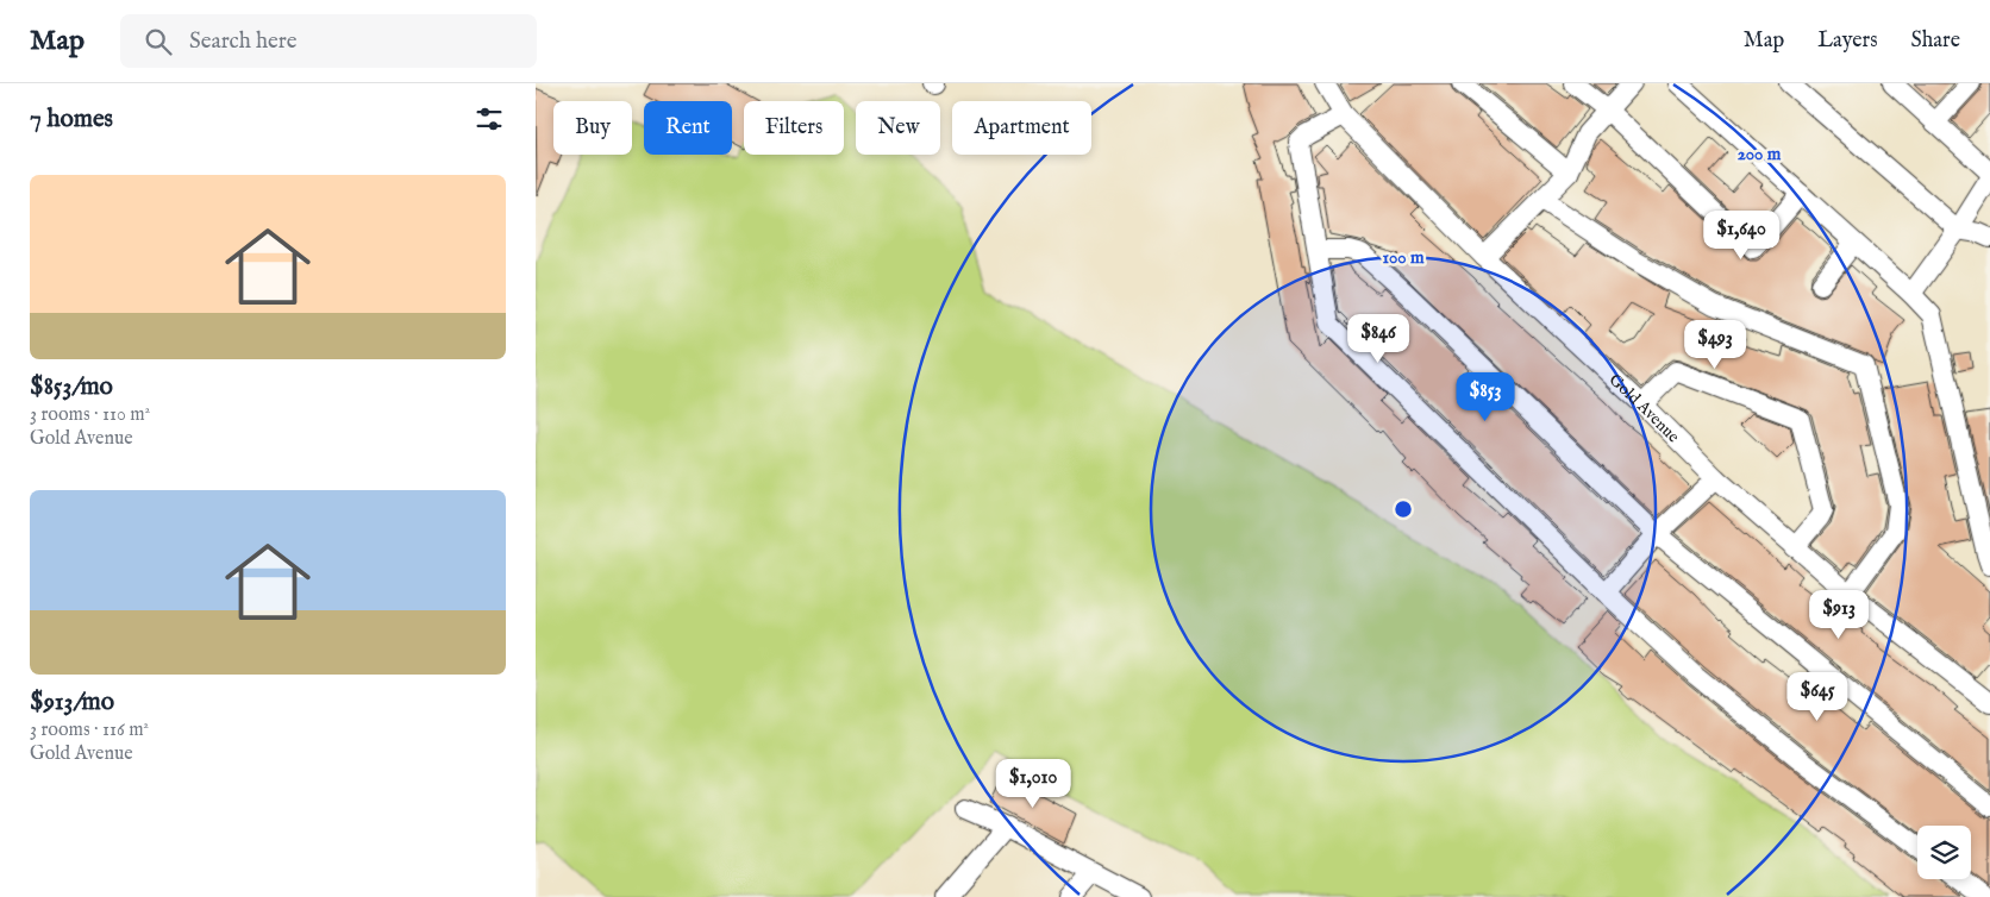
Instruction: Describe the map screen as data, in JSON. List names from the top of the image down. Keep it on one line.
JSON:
{"streets":{"street":["Gold Avenue"]},"page":{"header":"Map","search":"Search here","nav":["Map","Layers","Share"],"heading":"7 homes","chip":["Buy","Rent","Filters","New","Apartment"],"list":[{"name":"$853/mo","note":"3 rooms · 110 m² · Gold Avenue"},{"name":"$913/mo","note":"3 rooms · 116 m² · Gold Avenue"}],"price":["$1,640","$846","$493","$853","$913","$645","$1,010"]},"rings":["200 m","100 m"]}
